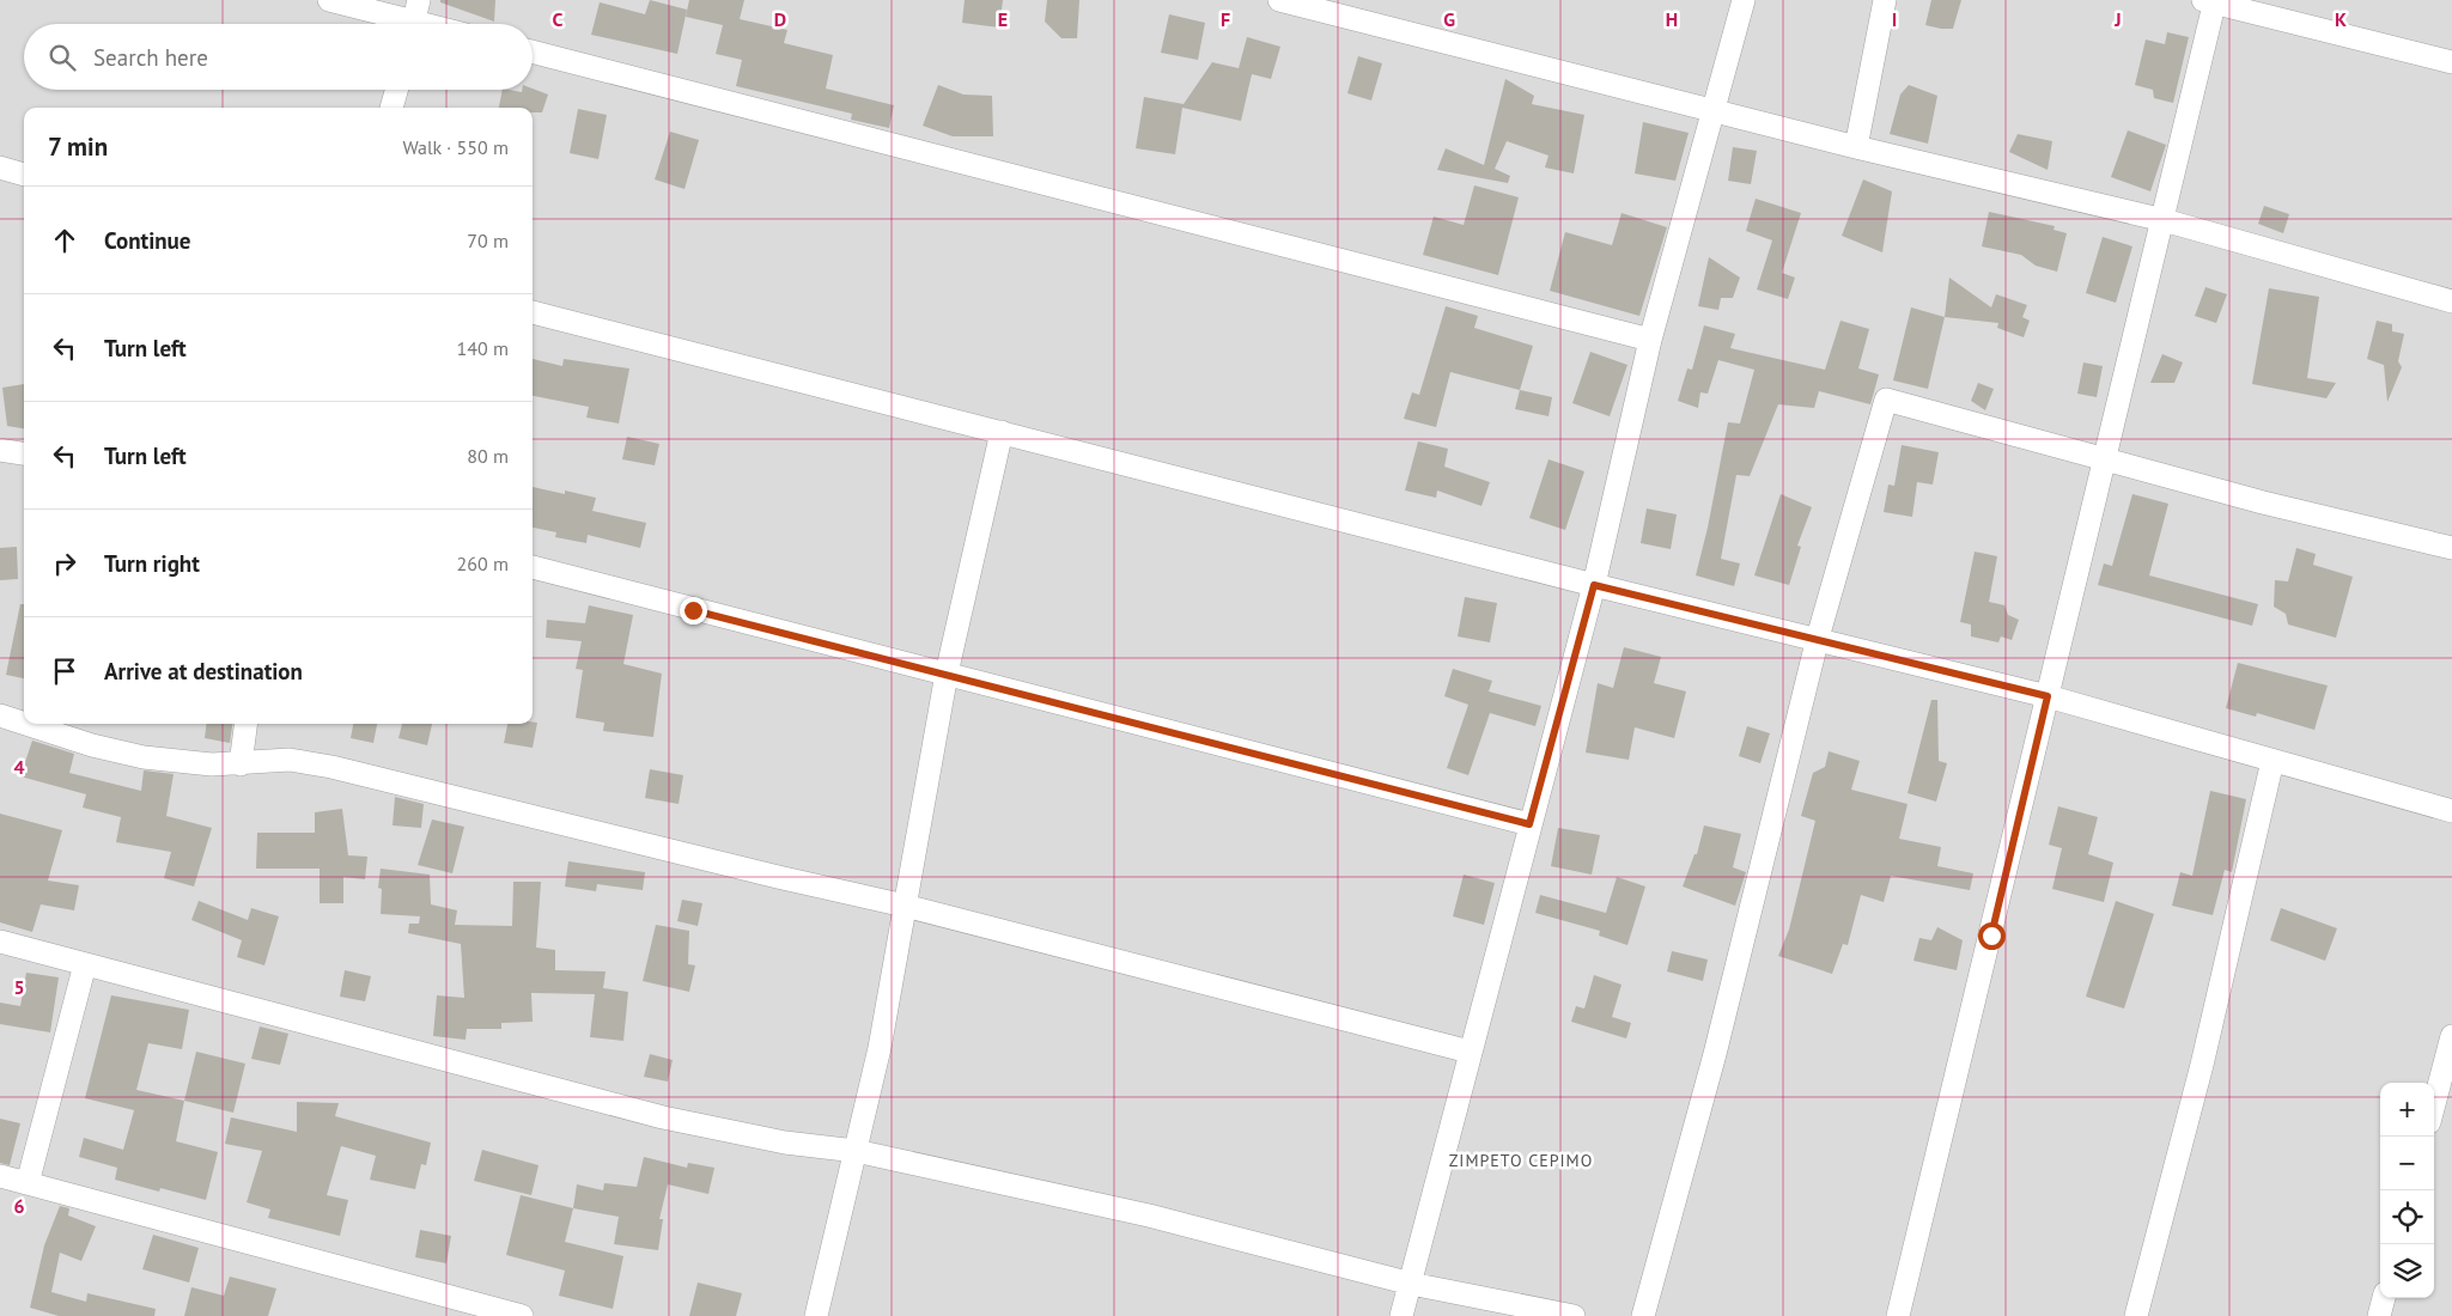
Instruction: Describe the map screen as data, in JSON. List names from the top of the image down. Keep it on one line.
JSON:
{"districts":["ZIMPETO CEPIMO"],"page":{"search":"Search here","heading":["7 min","Walk · 550 m"],"list":[["Continue","70 m"],["Turn left","140 m"],["Turn left","80 m"],["Turn right","260 m"],"Arrive at destination"],"map_buttons":["+","−"]},"grid":{"columns":["C","D","E","F","G","H","I","J","K"],"rows":["4","5","6"]}}
